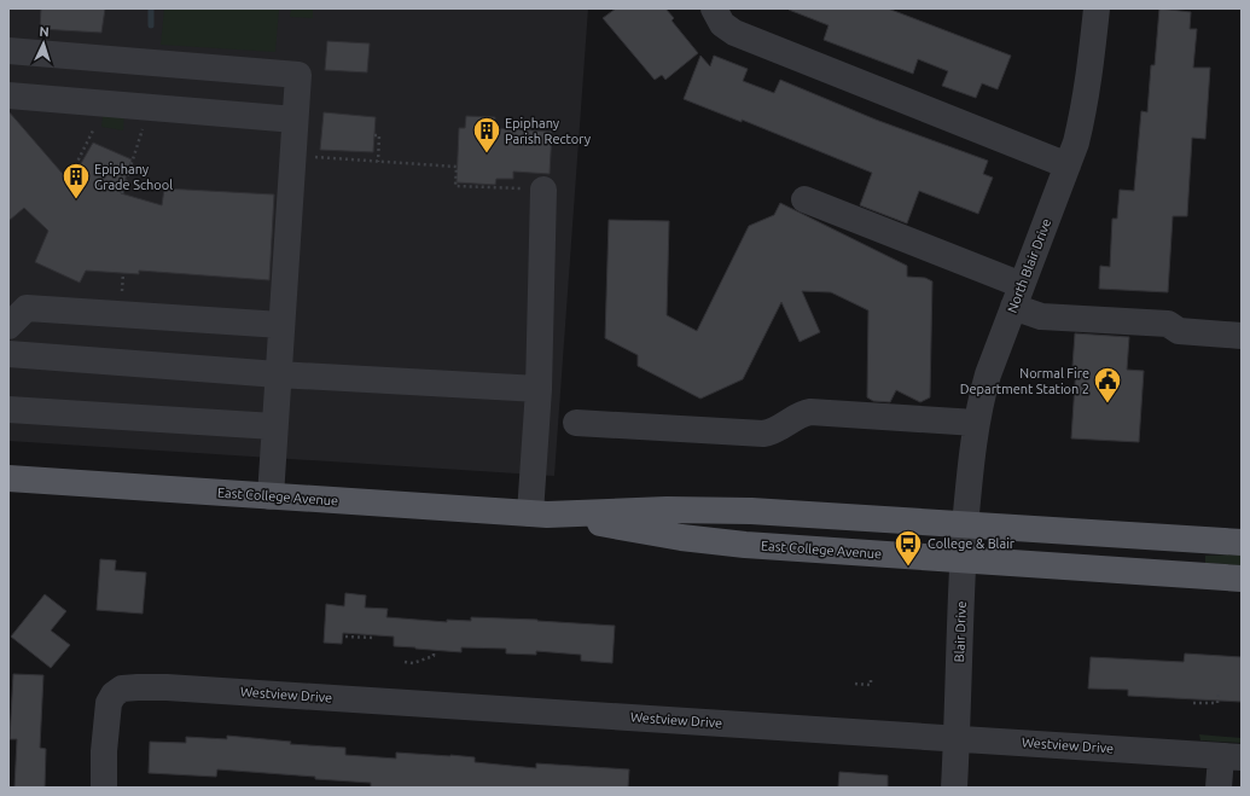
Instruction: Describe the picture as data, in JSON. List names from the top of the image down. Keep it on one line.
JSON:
{"streets":{"main road":["East College Avenue"],"street":["North Blair Drive","Blair Drive","Westview Drive"]},"crossings":[["North Blair Drive","East College Avenue"],["North Blair Drive","Blair Drive"],["East College Avenue","Blair Drive"],["Blair Drive","Westview Drive"]],"places":{"building":["Epiphany Parish Rectory","Epiphany Grade School"],"public building":["Normal Fire Department Station 2"],"bus stop":["College & Blair"]},"north":"top"}
